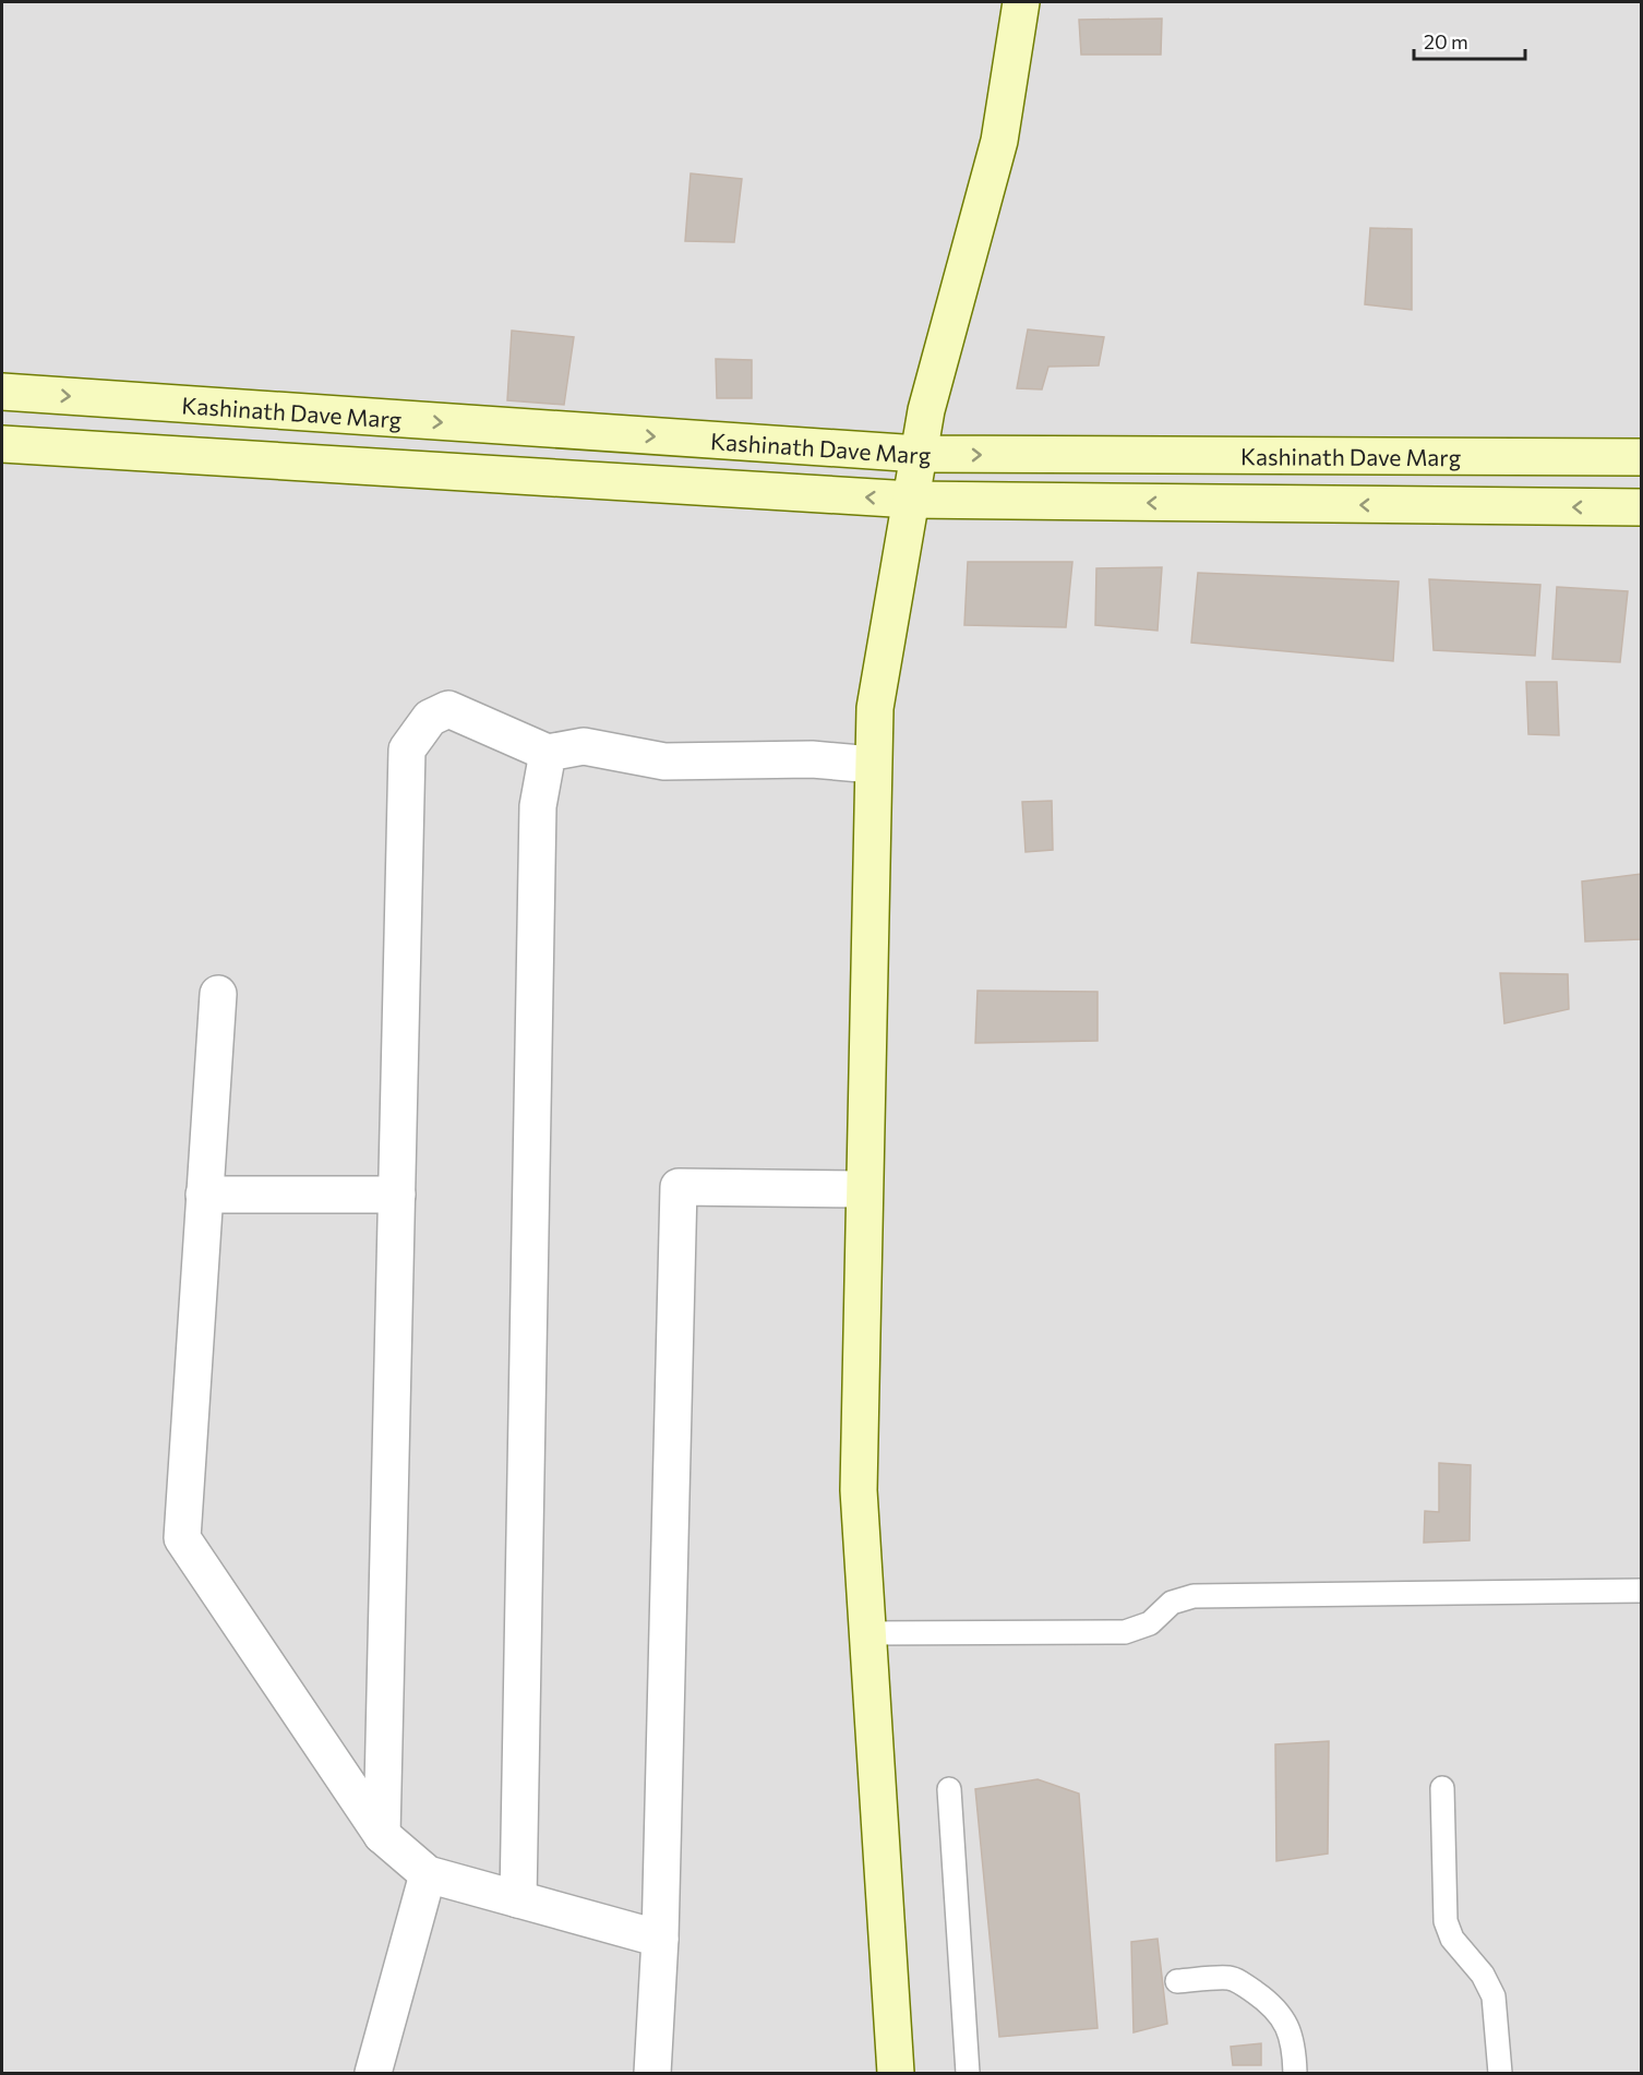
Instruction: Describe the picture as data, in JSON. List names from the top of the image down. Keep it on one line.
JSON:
{"streets":{"street":["Kashinath Dave Marg"]},"scale_bar":"20 m"}
